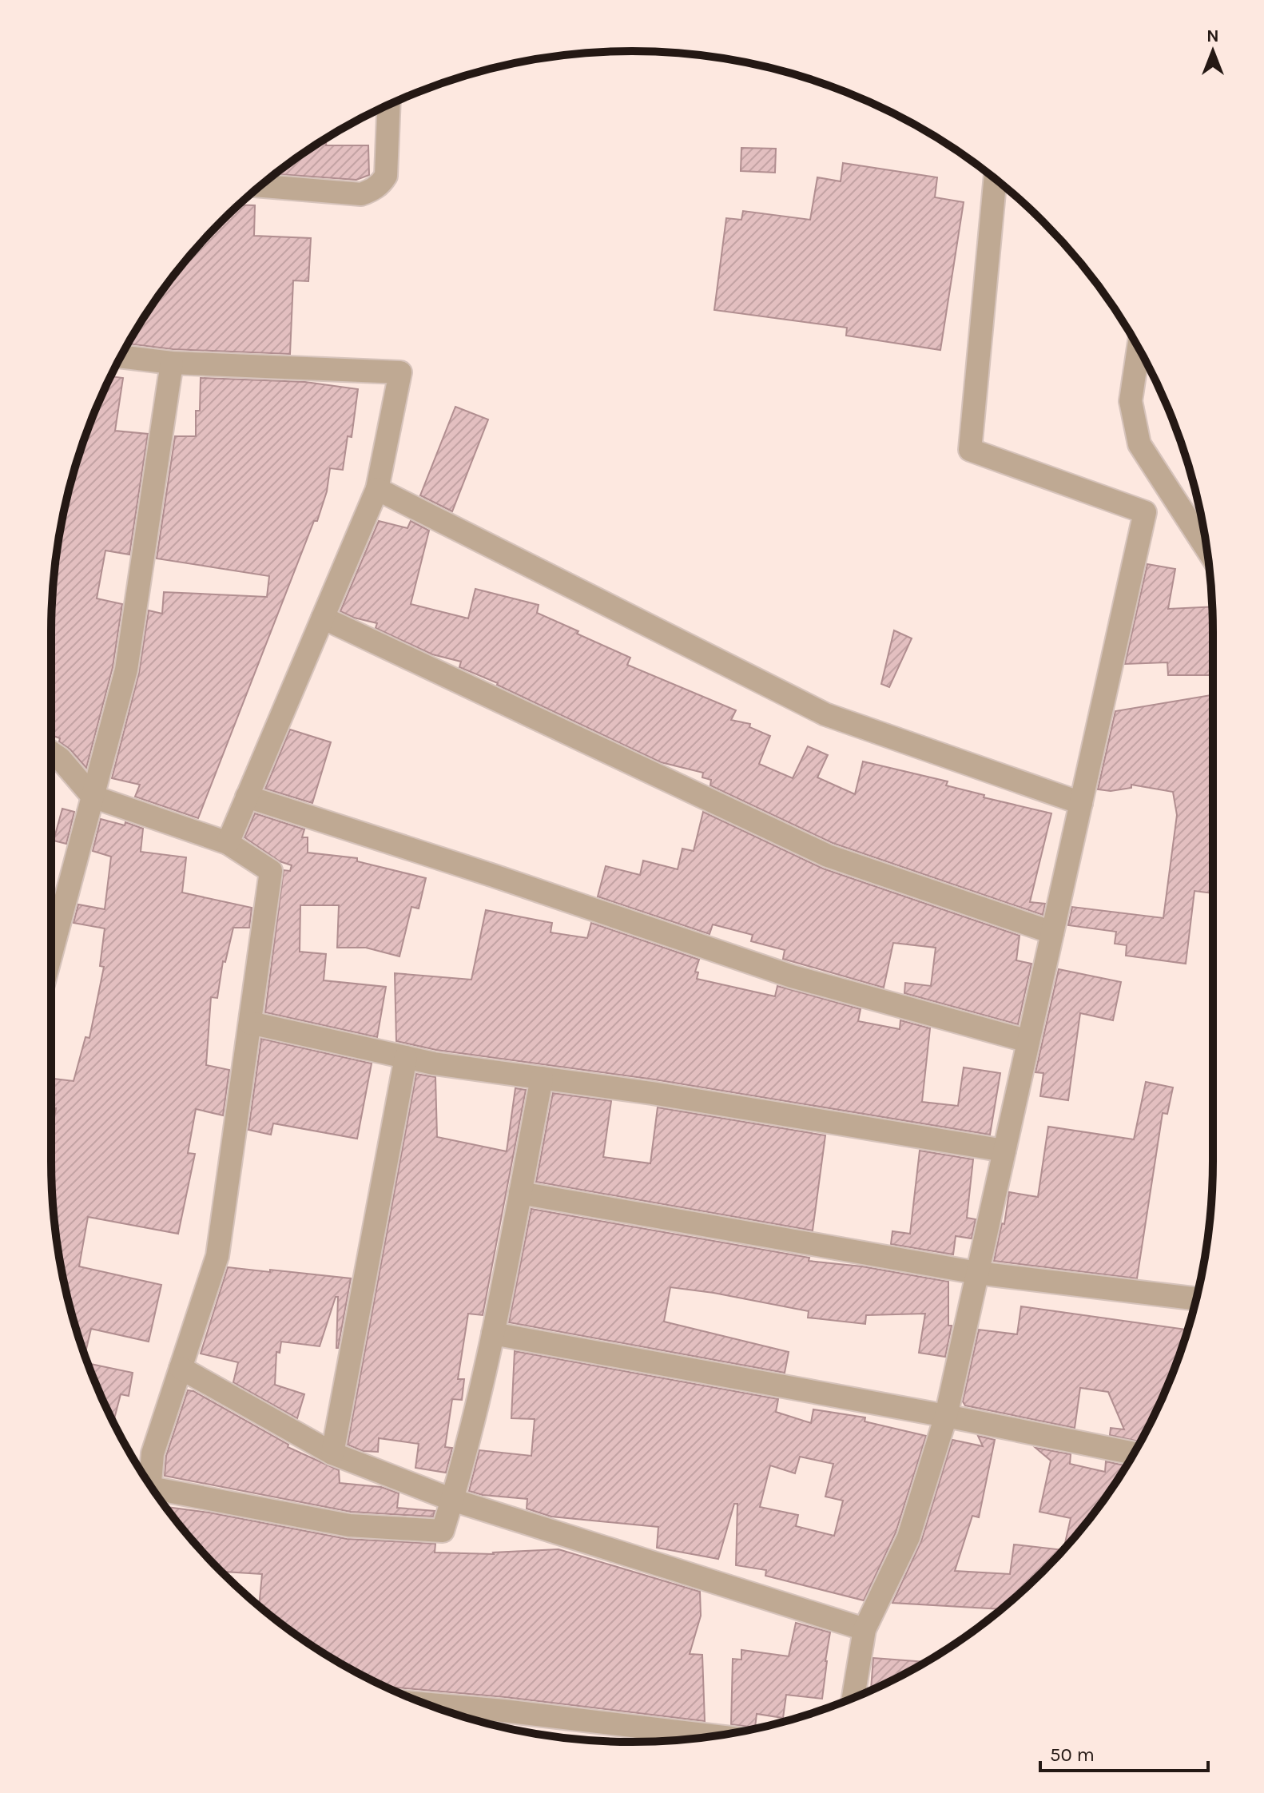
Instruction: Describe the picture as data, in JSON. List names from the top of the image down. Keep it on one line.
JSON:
{"scale_bar":"50 m","north":"top"}
